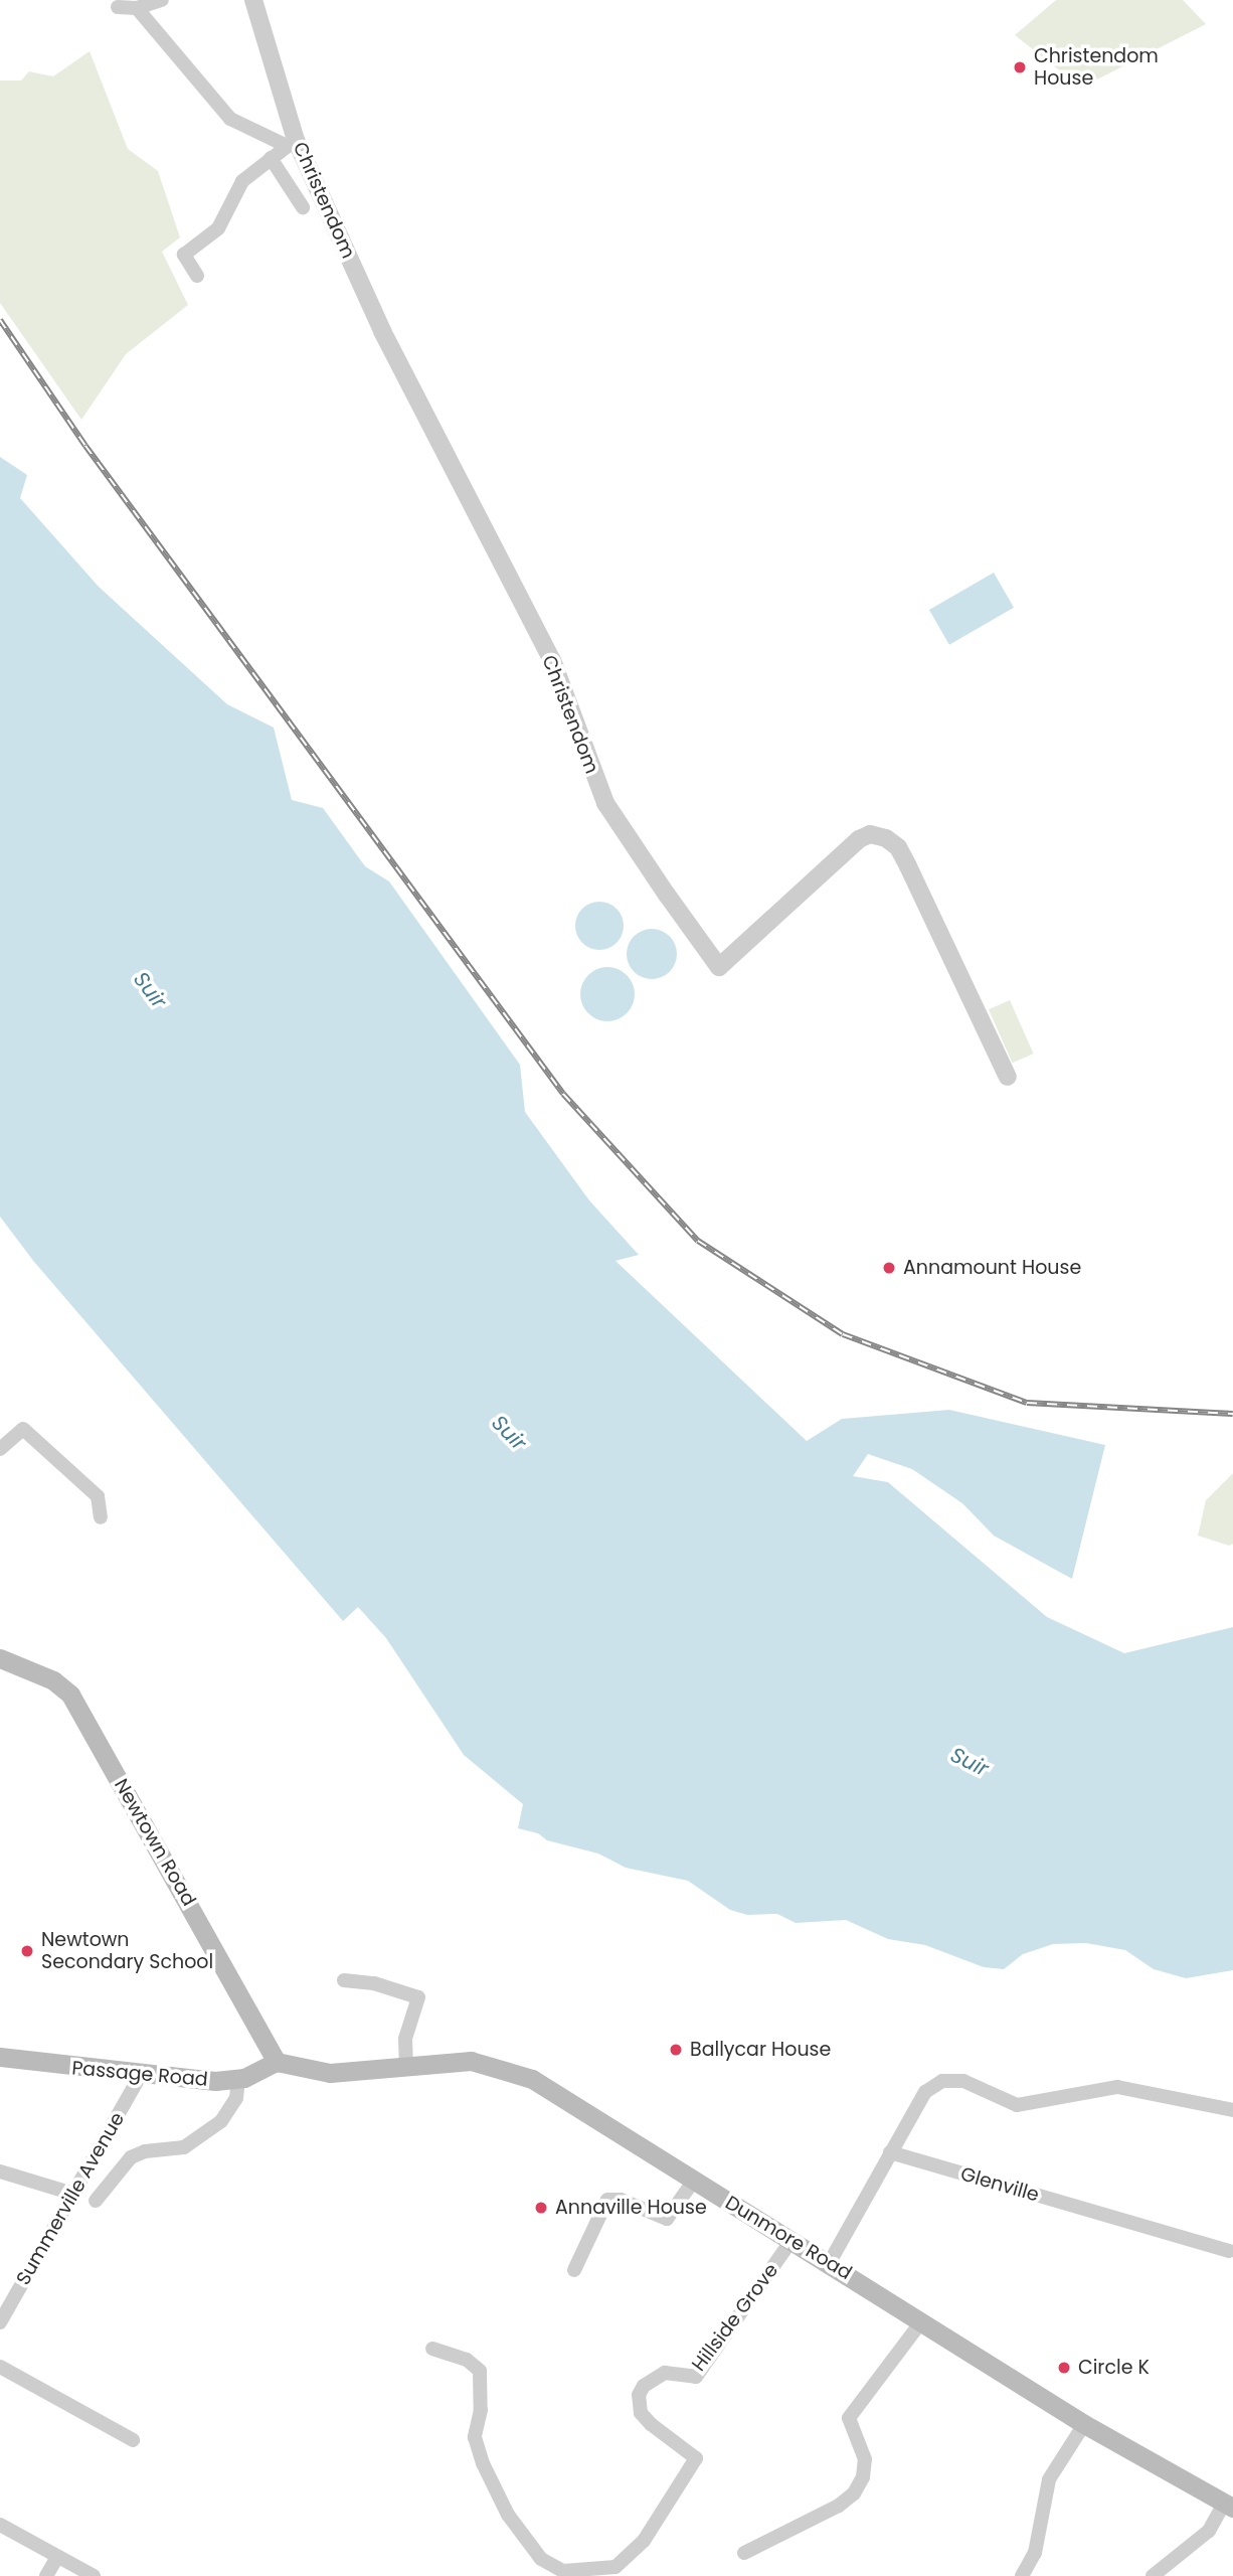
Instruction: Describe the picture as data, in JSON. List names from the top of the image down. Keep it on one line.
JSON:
{"streets":{"main road":["Newtown Road","Passage Road","Dunmore Road"],"street":["Christendom","Glenville","Summerville Avenue","Hillside Grove"]},"crossings":[["Newtown Road","Passage Road"],["Newtown Road","Dunmore Road"],["Passage Road","Summerville Avenue"],["Passage Road","Dunmore Road"],["Dunmore Road","Hillside Grove"]],"water":["Suir"],"places":["Christendom House","Annamount House","Newtown Secondary School","Ballycar House","Annaville House","Circle K"]}
